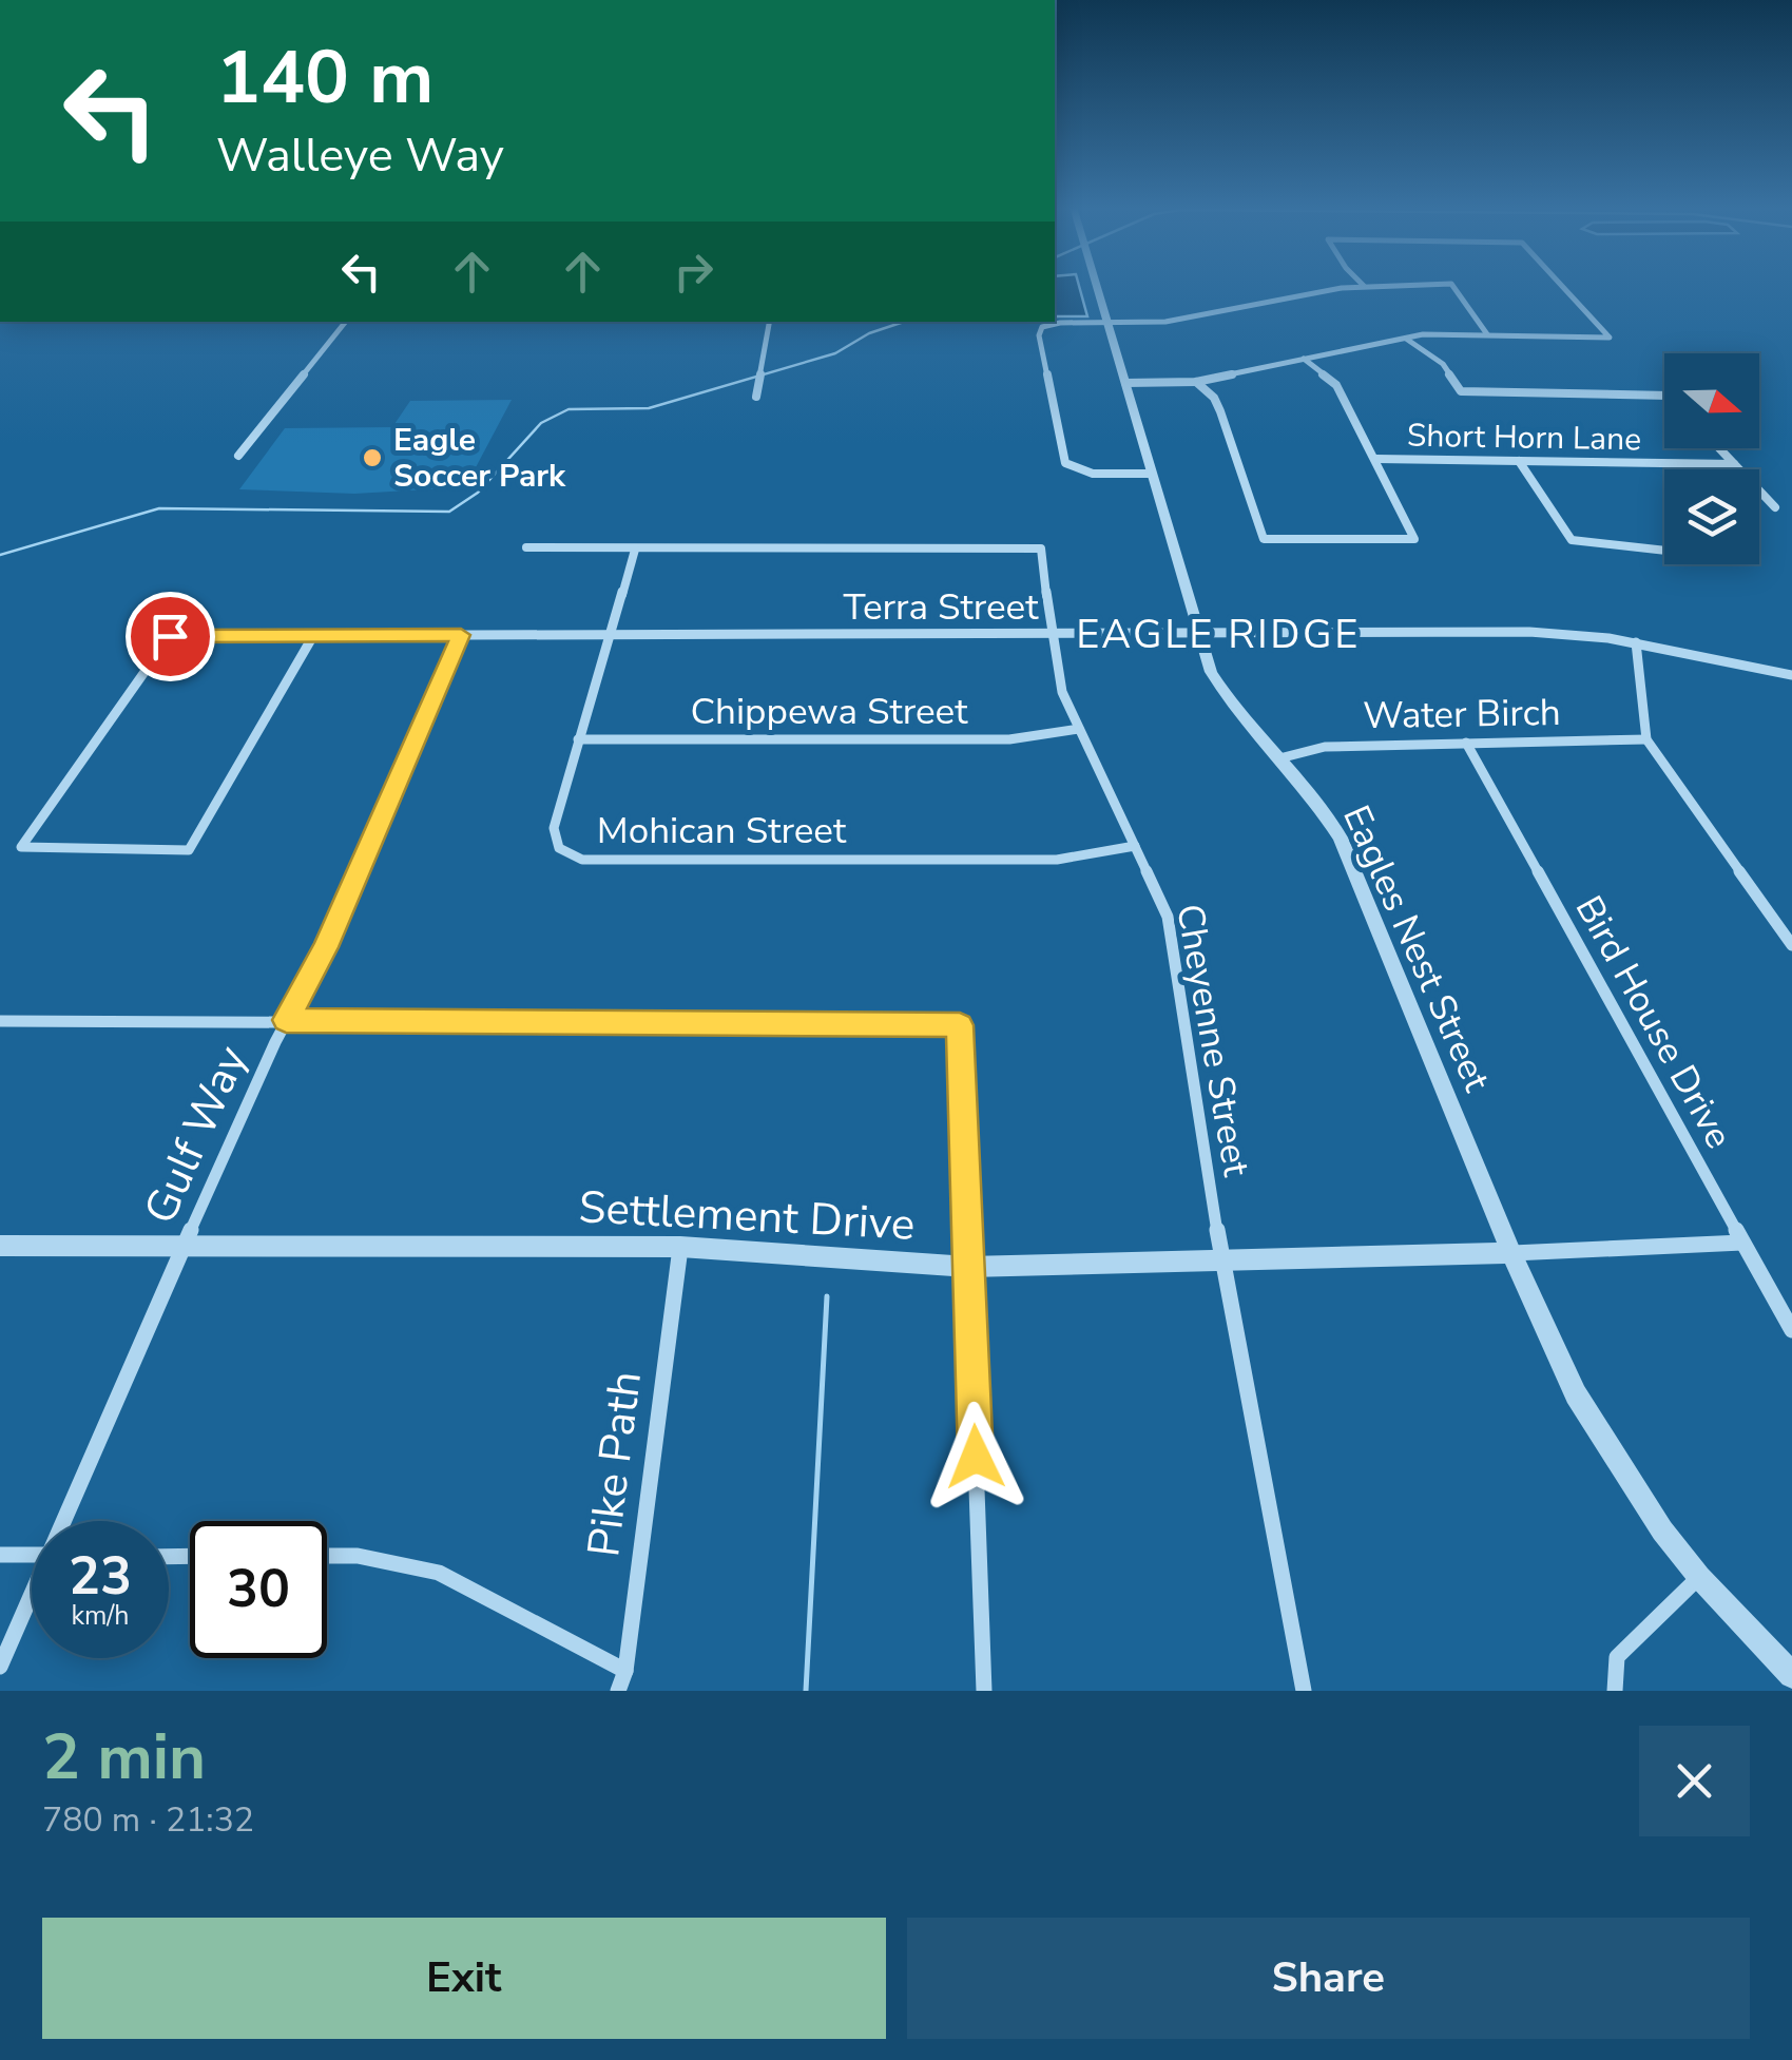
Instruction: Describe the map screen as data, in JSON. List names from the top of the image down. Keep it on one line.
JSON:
{"streets":{"street":["Short Horn Lane","Terra Street","Chippewa Street","Water Birch","Mohican Street","Eagles Nest Street","Bird House Drive","Cheyenne Street","Gulf Way","Settlement Drive","Pike Path"]},"crossings":[["Terra Street","Mohican Street"],["Terra Street","Eagles Nest Street"],["Terra Street","Cheyenne Street"],["Terra Street","Gulf Way"],["Chippewa Street","Mohican Street"],["Chippewa Street","Cheyenne Street"],["Water Birch","Eagles Nest Street"],["Water Birch","Bird House Drive"],["Mohican Street","Cheyenne Street"],["Eagles Nest Street","Settlement Drive"],["Bird House Drive","Settlement Drive"],["Cheyenne Street","Settlement Drive"],["Gulf Way","Settlement Drive"],["Settlement Drive","Pike Path"]],"districts":["EAGLE RIDGE"],"places":["Eagle Soccer Park"],"north":"right","page":{"turn":["140 m","Walleye Way"],"speed":"23 km/h","limit":"30","heading":["2 min","780 m · 21:32"],"buttons":["Exit","Share"]}}
